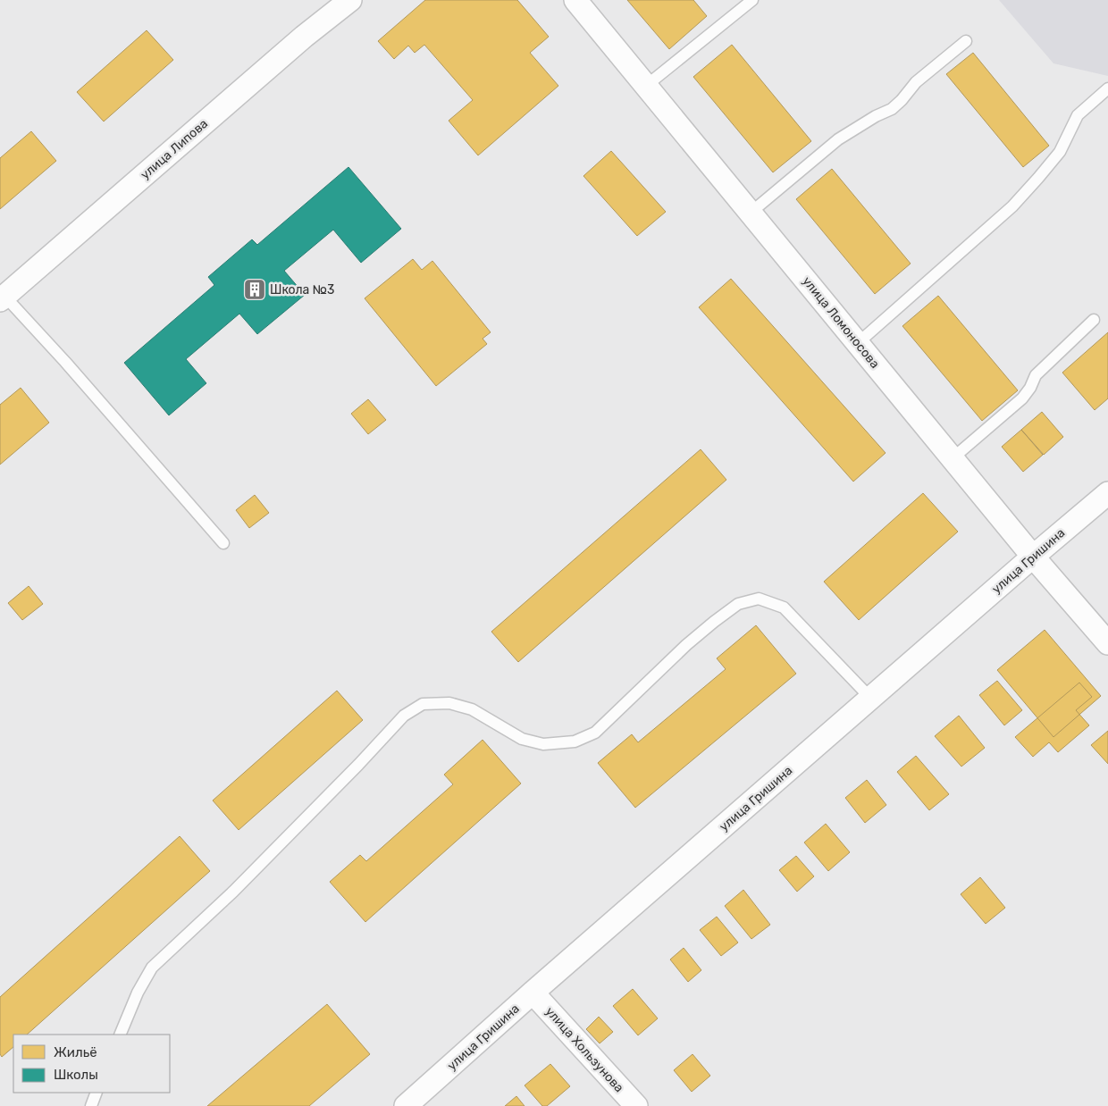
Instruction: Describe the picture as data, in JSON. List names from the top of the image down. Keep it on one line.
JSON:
{"streets":{"street":["улица Липова","улица Ломоносова","улица Гришина","улица Хользунова"]},"crossings":[["улица Ломоносова","улица Гришина"],["улица Гришина","улица Хользунова"]],"places":{"building":["Школа №3"]},"legend":["Жильё","Школы"]}
